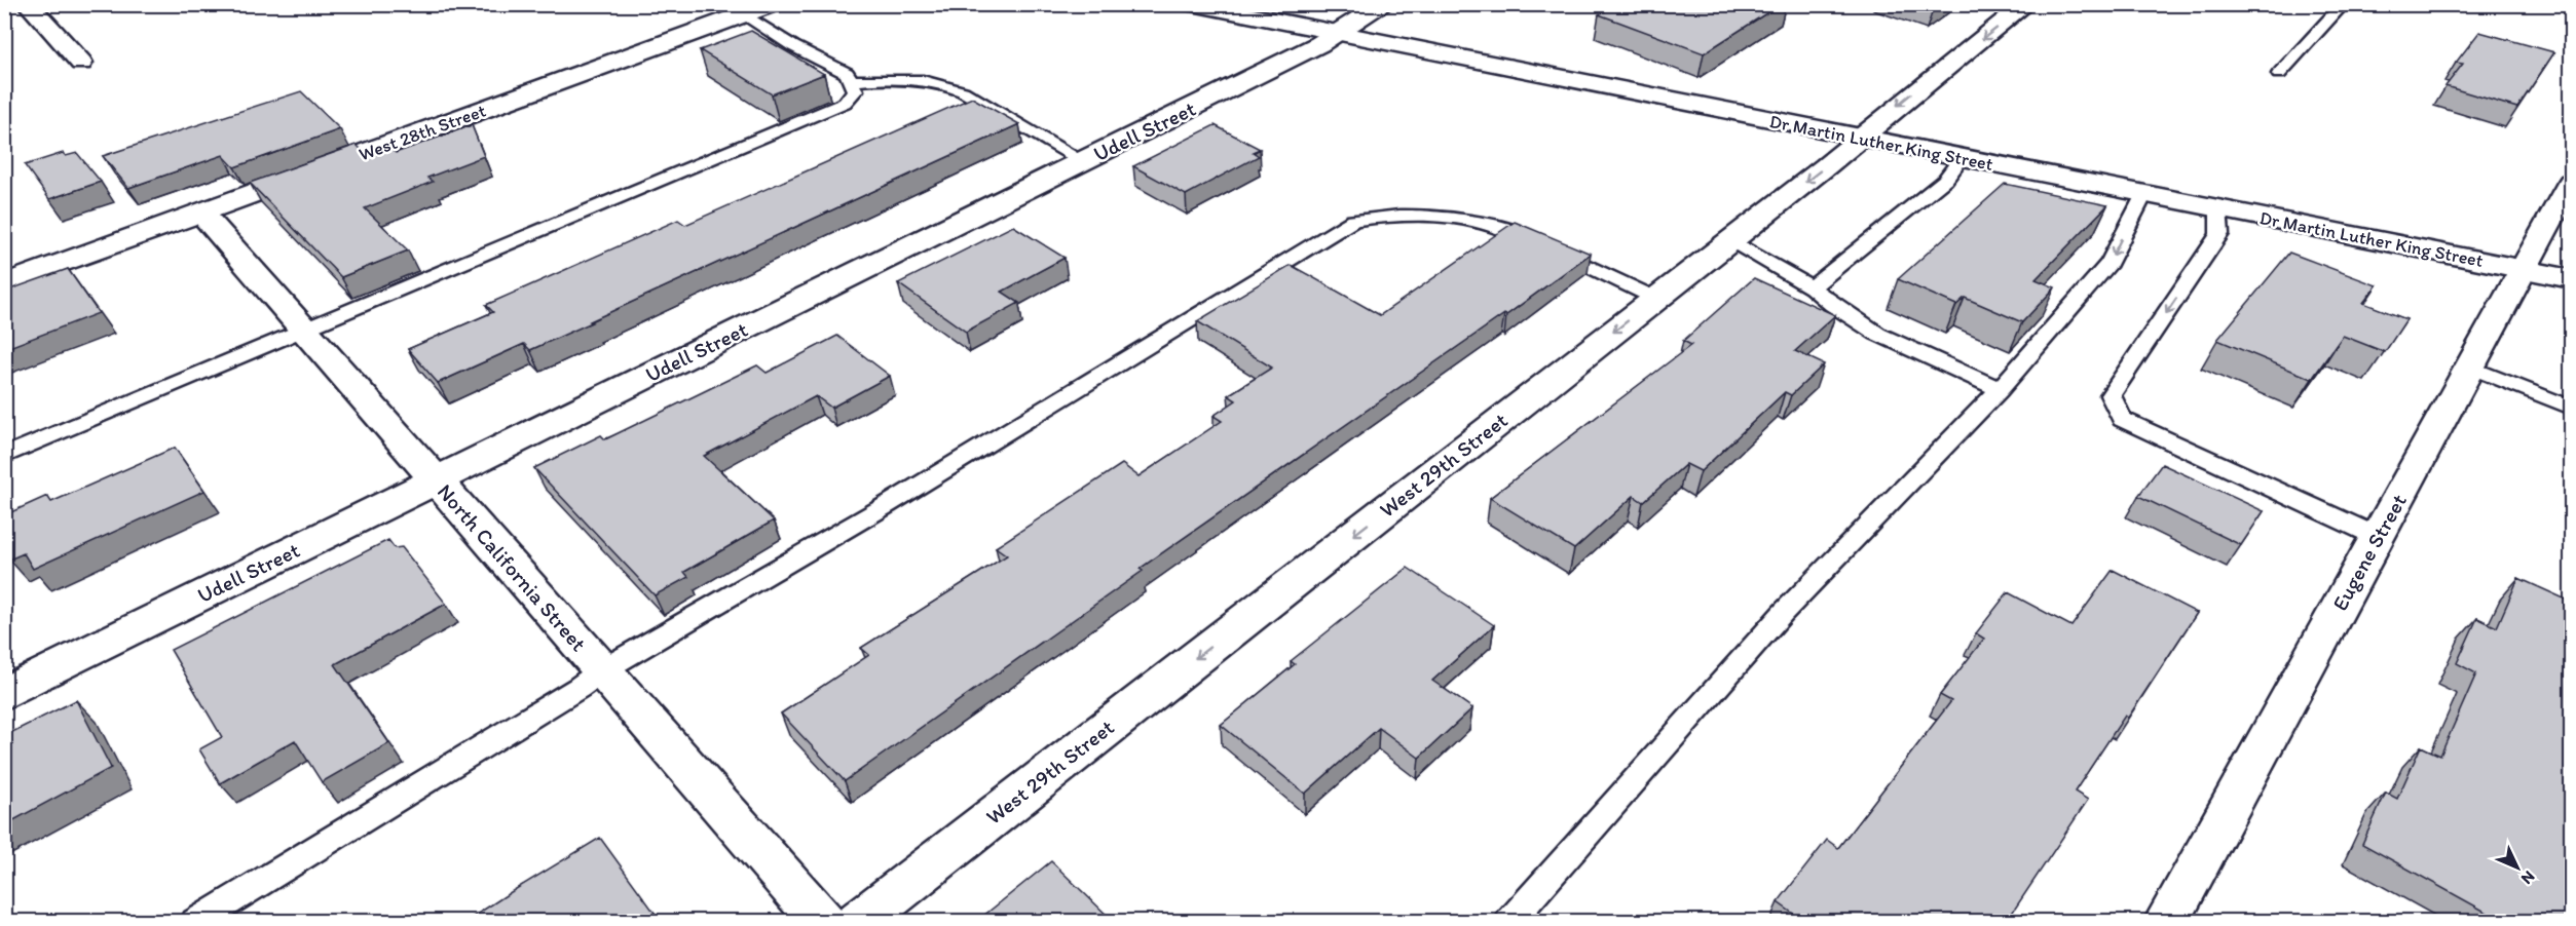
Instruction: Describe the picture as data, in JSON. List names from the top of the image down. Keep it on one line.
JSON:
{"streets":{"street":["Udell Street","West 28th Street","Dr Martin Luther King Street","West 29th Street","Eugene Street","North California Street"]},"crossings":[["Udell Street","Dr Martin Luther King Street"],["Udell Street","North California Street"],["West 28th Street","North California Street"],["Dr Martin Luther King Street","West 29th Street"],["Dr Martin Luther King Street","Eugene Street"]],"one_way":["West 29th Street"],"north":"bottom right"}
